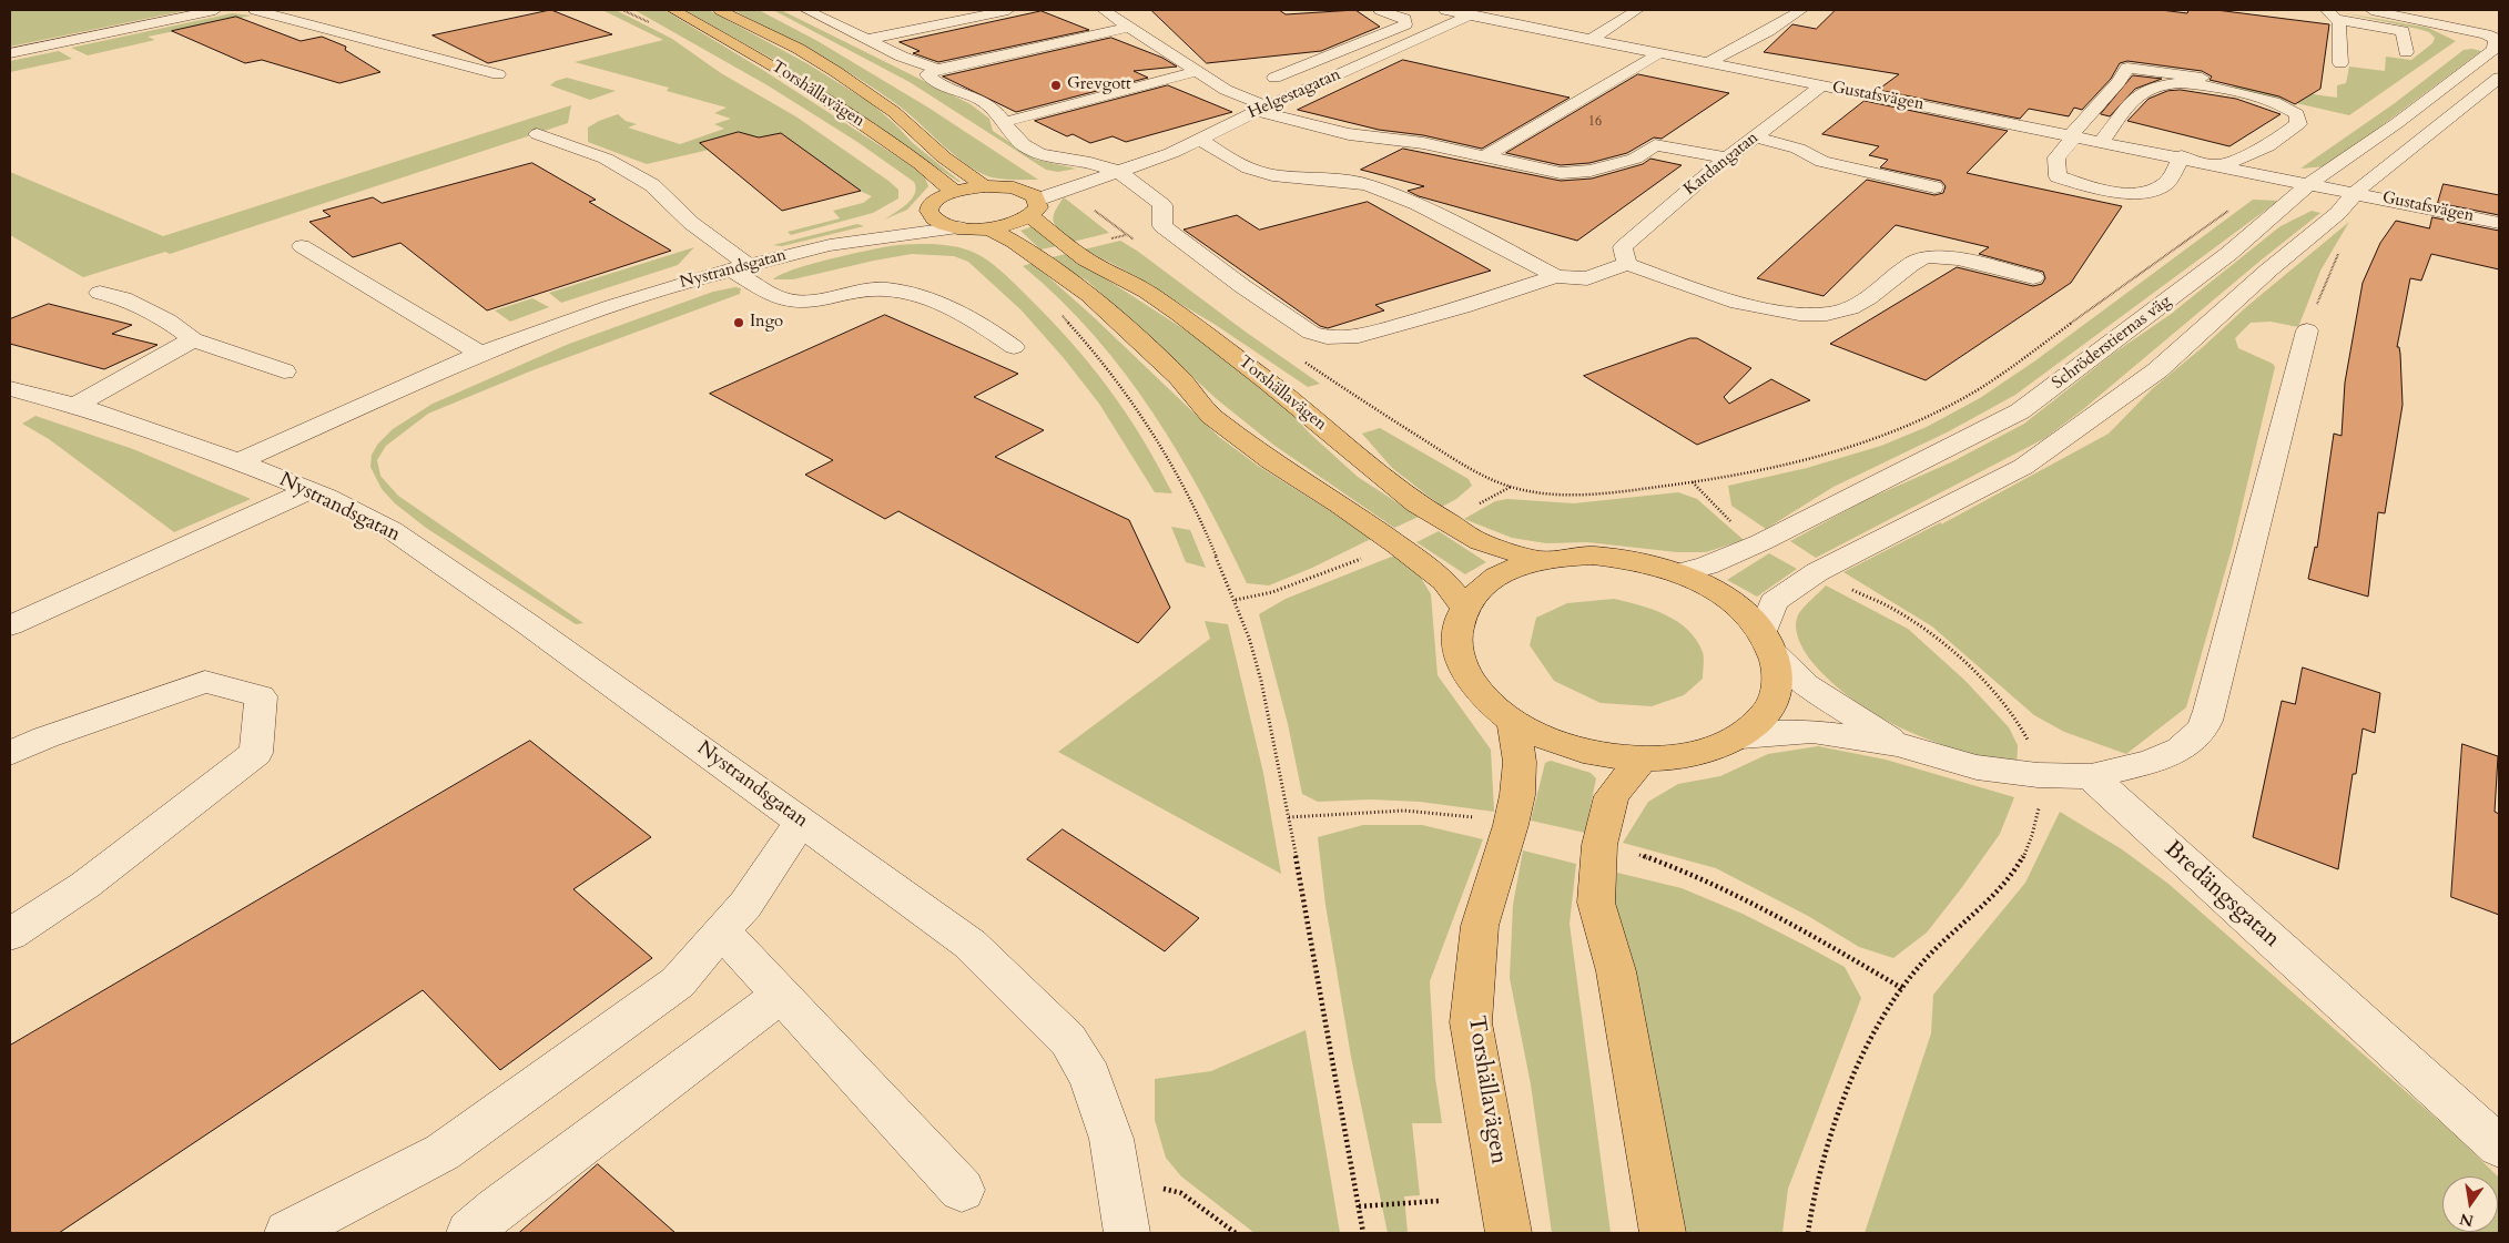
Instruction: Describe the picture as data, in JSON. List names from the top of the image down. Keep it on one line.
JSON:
{"streets":{"main road":["Torshällavägen"],"street":["Helgestagatan","Gustafsvägen","Kardangatan","Nystrandsgatan","Schröderstiernas väg","Bredängsgatan"]},"crossings":[["Torshällavägen","Helgestagatan"],["Helgestagatan","Gustafsvägen"],["Gustafsvägen","Kardangatan"],["Gustafsvägen","Schröderstiernas väg"]],"places":["Grevgott","Ingo"],"house_numbers":["16"],"north":"bottom"}
